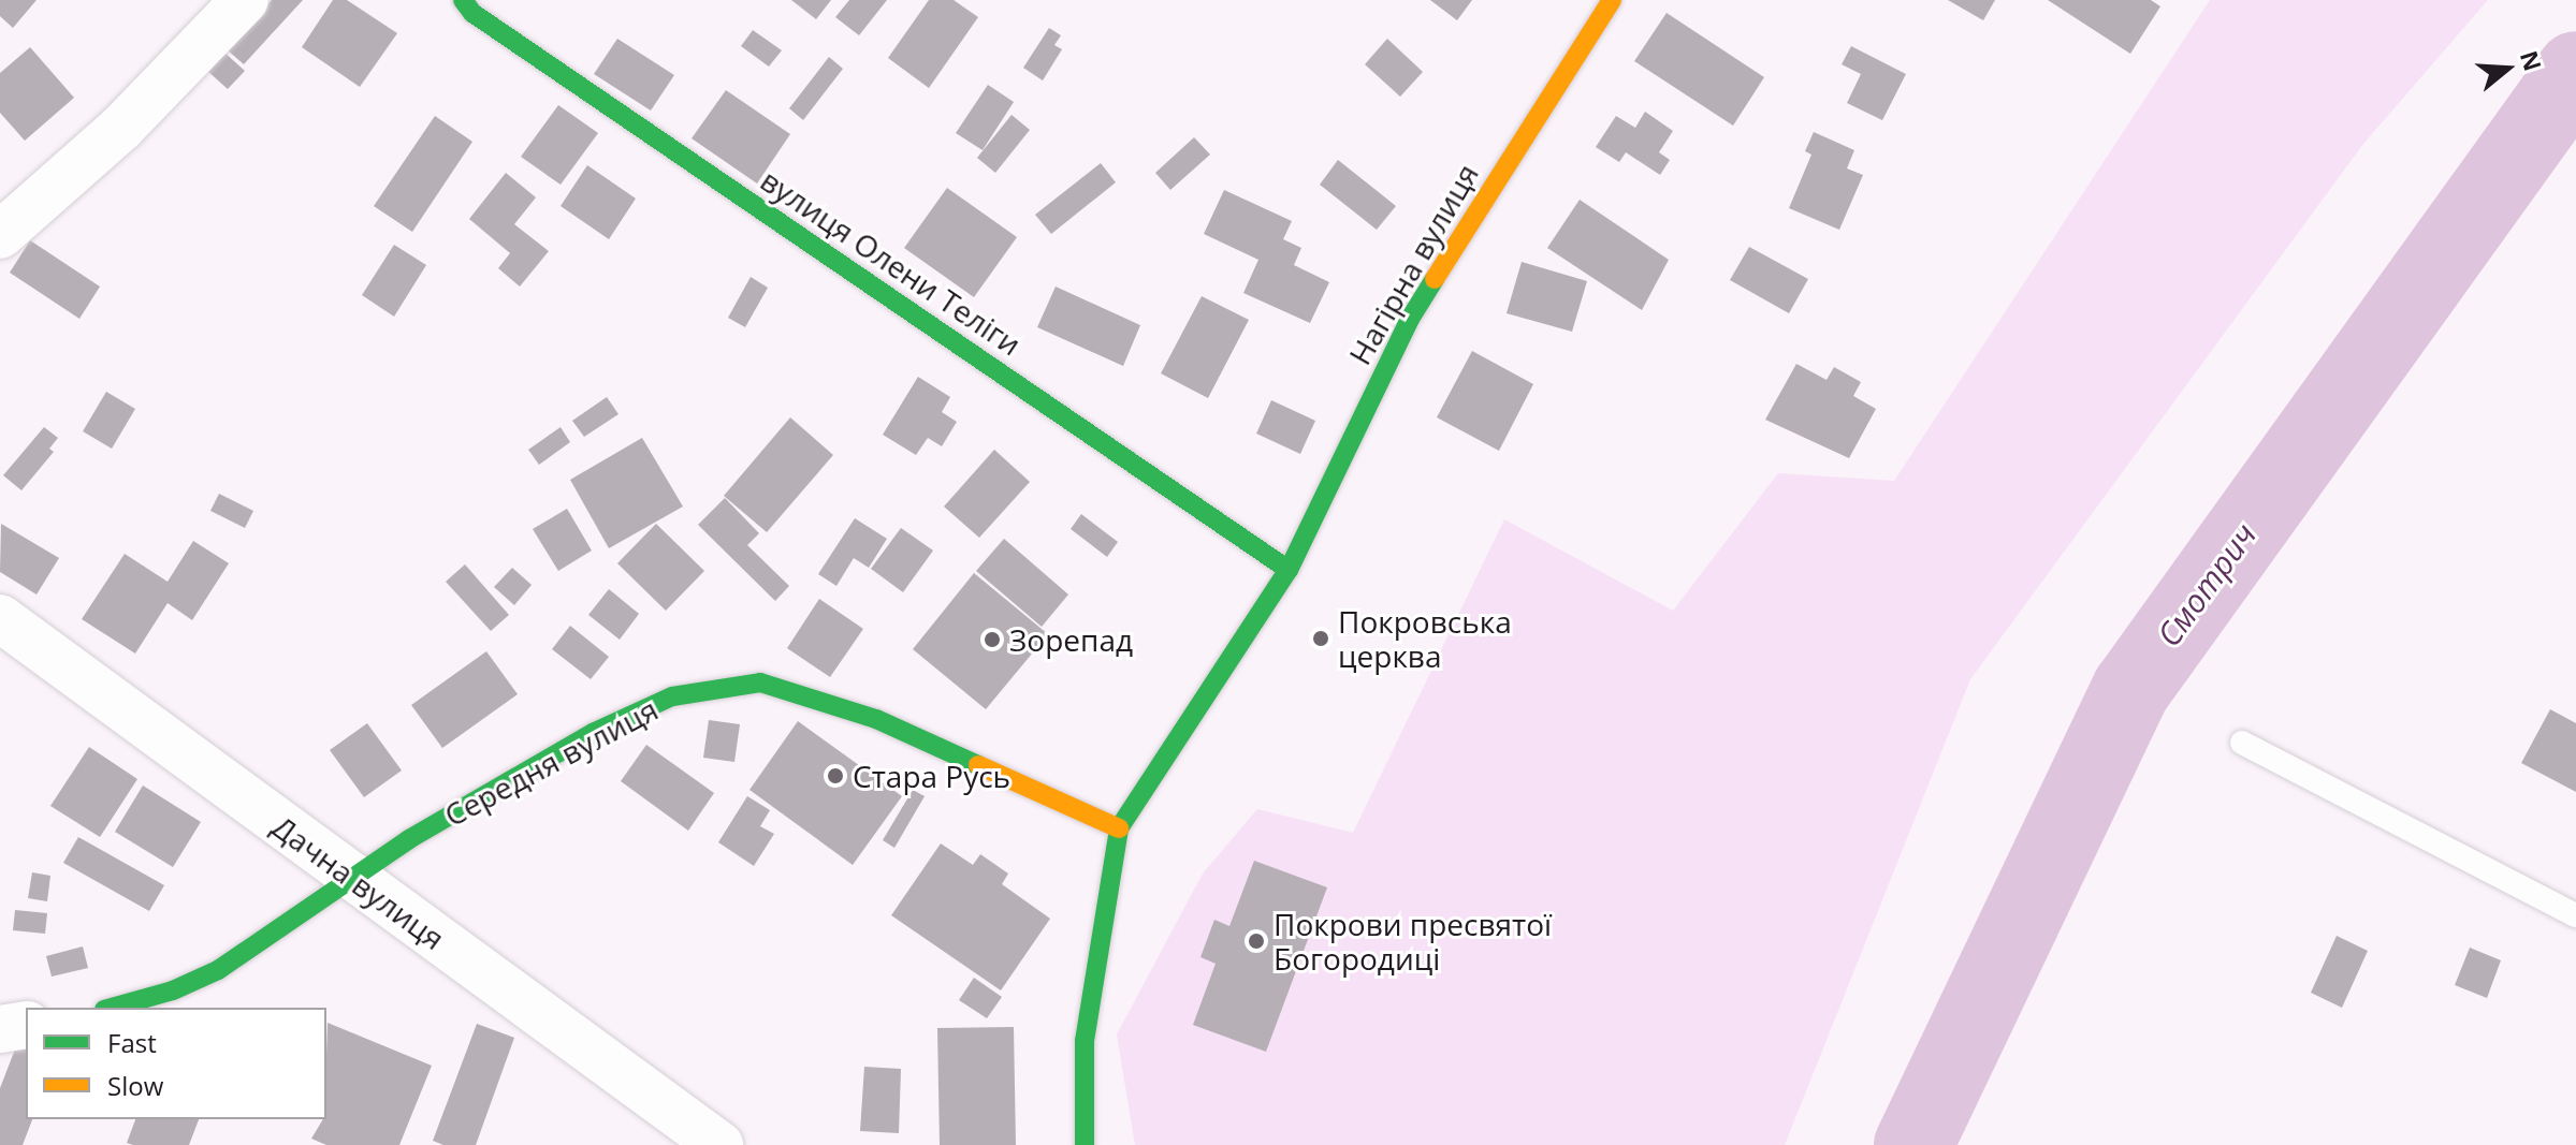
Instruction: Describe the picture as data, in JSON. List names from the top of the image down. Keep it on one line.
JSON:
{"streets":{"street":["вулиця Олени Теліги","Нагірна вулиця","Середня вулиця","Дачна вулиця"]},"crossings":[["вулиця Олени Теліги","Нагірна вулиця"],["Нагірна вулиця","Середня вулиця"],["Середня вулиця","Дачна вулиця"]],"water":["Смотрич"],"places":["Покровська церква","Зорепад","Стара Русь","Покрови пресвятої Богородиці"],"legend":["Fast","Slow"],"north":"right"}
